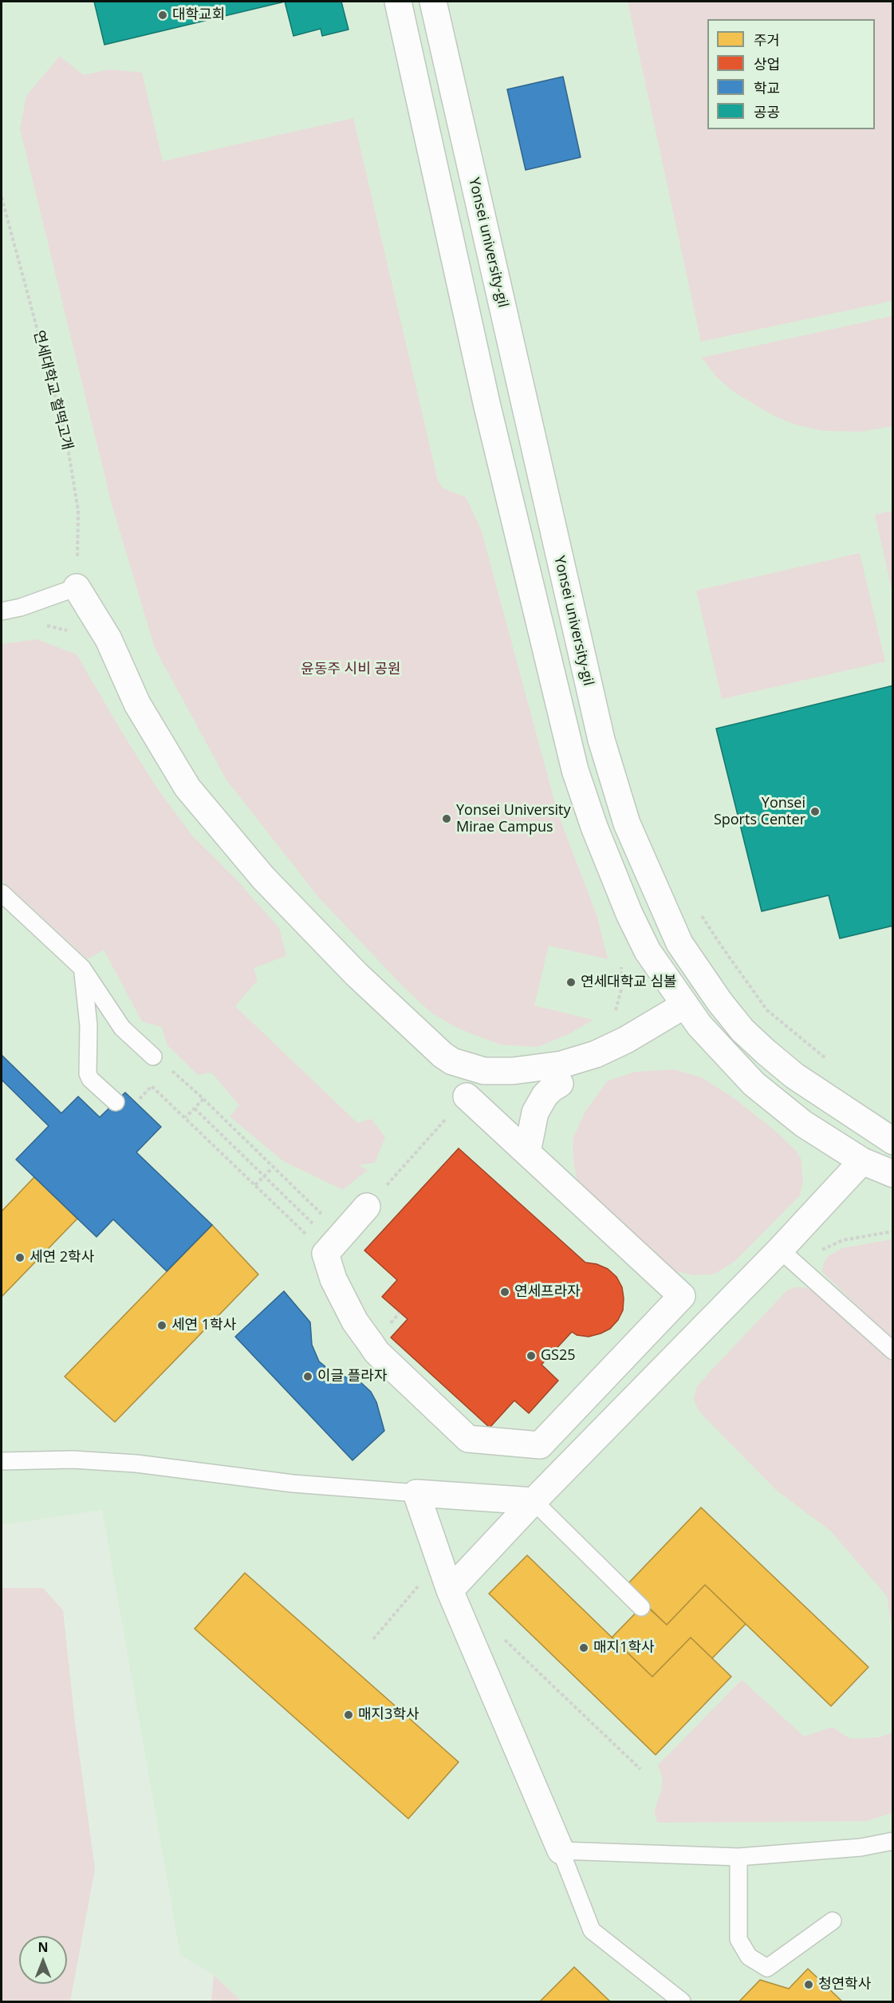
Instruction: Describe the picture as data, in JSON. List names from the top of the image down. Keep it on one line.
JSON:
{"streets":{"street":["Yonsei university-gil"],"path":["연세대학교 헐떡고개"]},"parks":["윤동주 시비 공원"],"places":["대학교회","Yonsei Sports Center","Yonsei University Mirae Campus","연세대학교 심볼","세연 2학사","연세프라자","세연 1학사","GS25","이글 플라자","매지1학사","매지3학사","청연학사"],"legend":["주거","상업","학교","공공"],"north":"top"}
